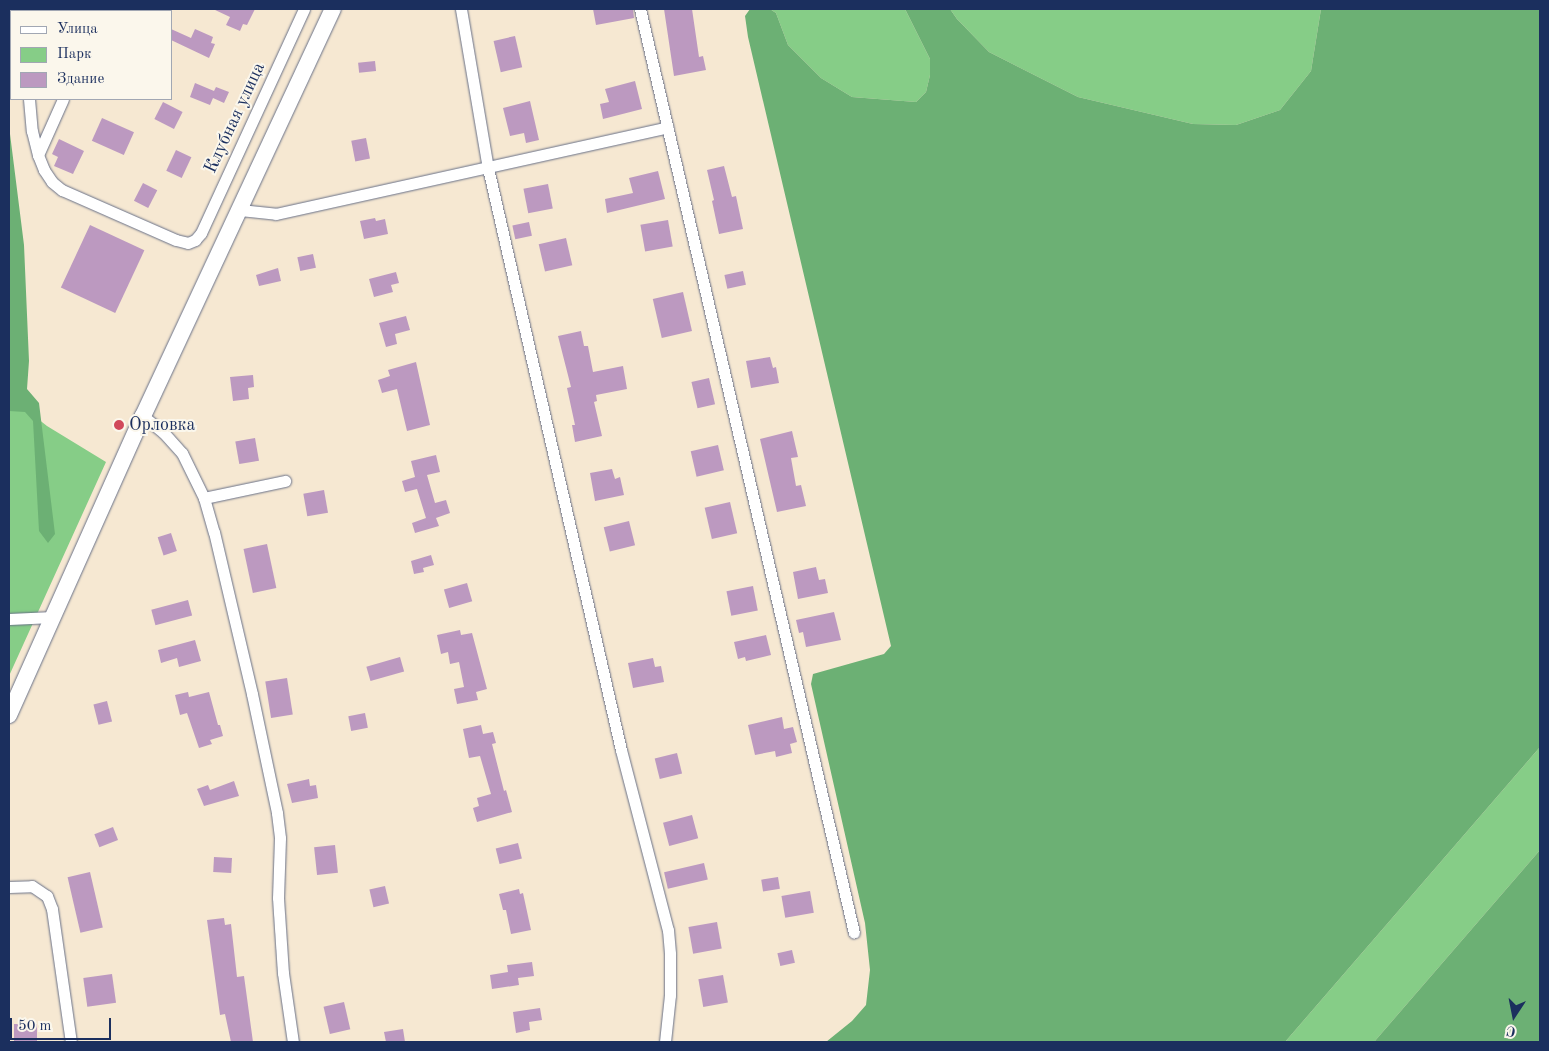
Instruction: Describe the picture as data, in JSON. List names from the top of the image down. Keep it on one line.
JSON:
{"streets":{"street":["Клубная улица"]},"places":["Орловка"],"legend":["Улица","Парк","Здание"],"scale_bar":"50 m","north":"bottom"}
